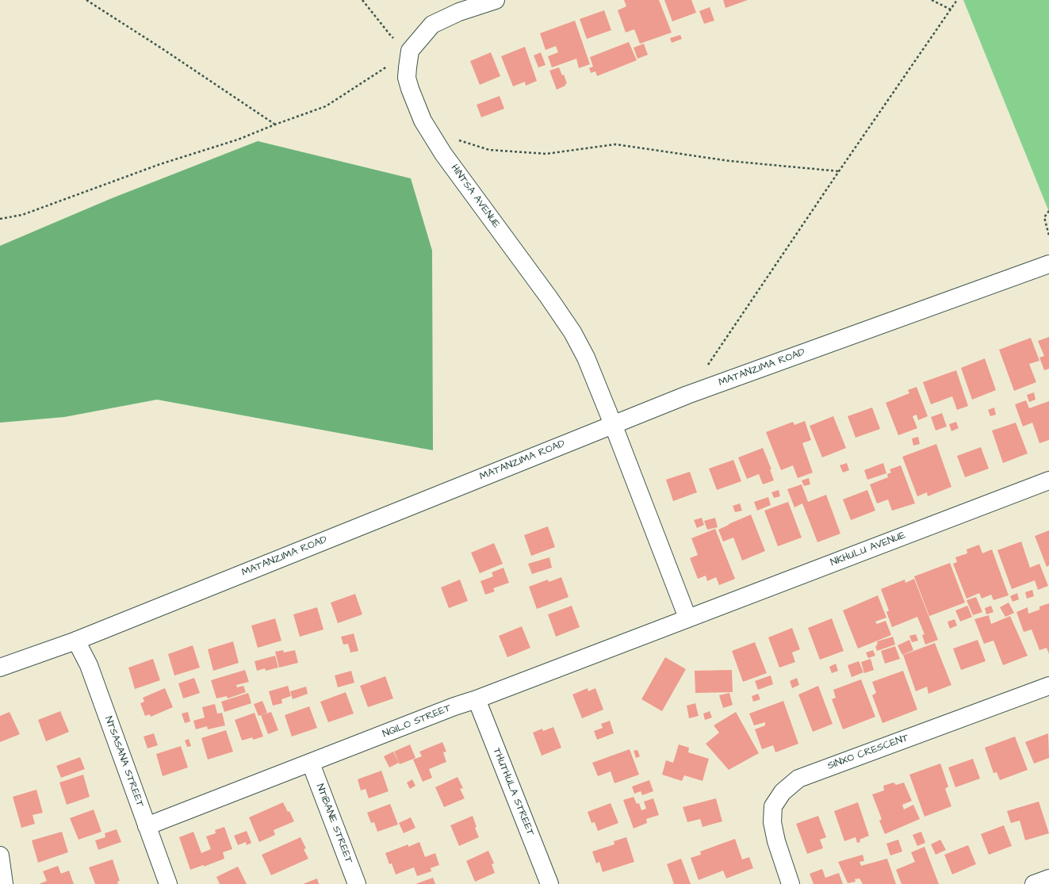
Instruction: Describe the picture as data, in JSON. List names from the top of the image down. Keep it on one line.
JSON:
{"streets":{"street":["HINTSA AVENUE","MATANZIMA ROAD","NKHULU AVENUE","NQILO STREET","SINXO CRESCENT","NTSASANA STREET","THUTHULA STREET","NTIBANE STREET"]},"crossings":[["HINTSA AVENUE","MATANZIMA ROAD"],["HINTSA AVENUE","NKHULU AVENUE"],["HINTSA AVENUE","NQILO STREET"],["MATANZIMA ROAD","NTSASANA STREET"],["NKHULU AVENUE","NQILO STREET"],["NQILO STREET","NTSASANA STREET"],["NQILO STREET","THUTHULA STREET"],["NQILO STREET","NTIBANE STREET"]]}
